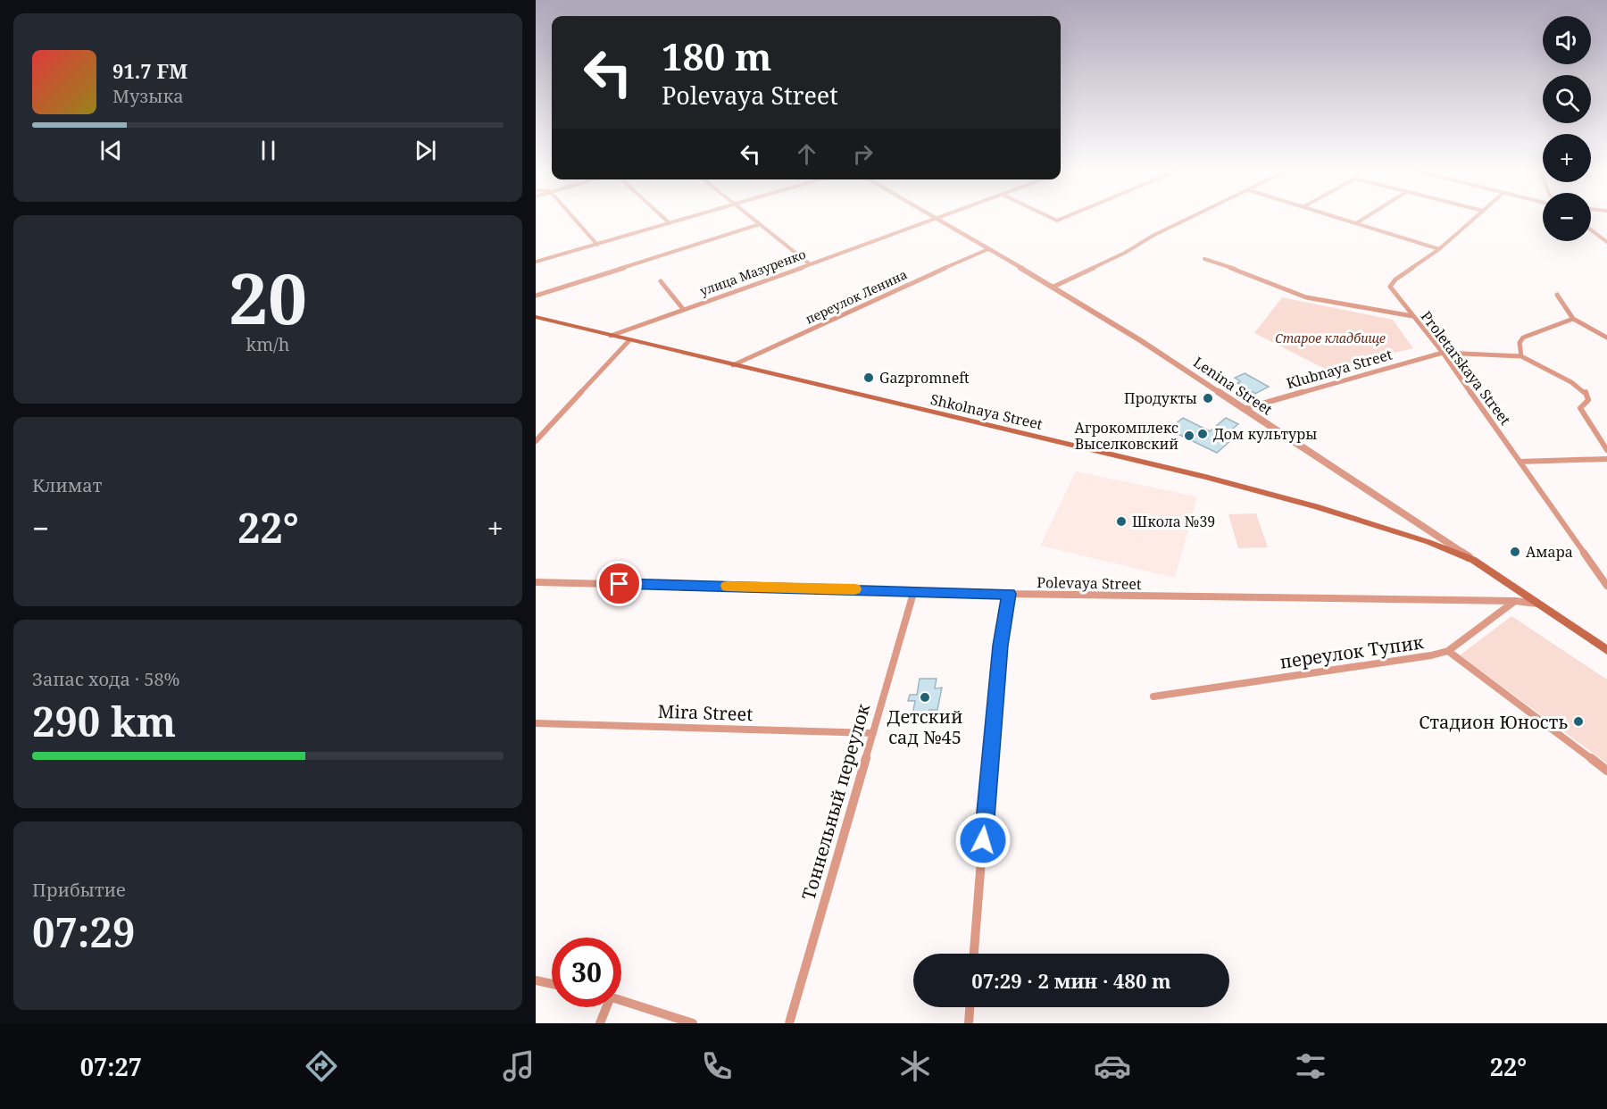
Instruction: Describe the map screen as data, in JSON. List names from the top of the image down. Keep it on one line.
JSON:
{"streets":{"main road":["Lenina Street","Shkolnaya Street"],"street":["улица Мазуренко","переулок Ленина","Proletarskaya Street","Klubnaya Street","Polevaya Street","переулок Тупик","Mira Street","Тоннельный переулок"]},"crossings":[["улица Мазуренко","Lenina Street"],["улица Мазуренко","Shkolnaya Street"],["переулок Ленина","Lenina Street"],["переулок Ленина","Shkolnaya Street"],["Proletarskaya Street","Klubnaya Street"],["Klubnaya Street","Lenina Street"],["Lenina Street","Shkolnaya Street"],["Polevaya Street","переулок Тупик"],["Polevaya Street","Тоннельный переулок"],["Mira Street","Тоннельный переулок"]],"parks":["Старое кладбище"],"places":["Gazpromneft","Продукты","Дом культуры","Агрокомплекс Выселковский","Школа №39","Амара","Детский сад №45","Стадион Юность"],"page":{"map_buttons":["+","−"],"turn":["180 m","Polevaya Street"],"song":["91.7 FM","Музыка"],"tile":[["20","km/h"],"Климат",["Запас хода · 58%","290 km"],["Прибытие","07:29"]],"heat":["−","22°","+"],"limit":"30","trip":"07:29 · 2 мин · 480 m","tabs":["07:27","22°"]}}
